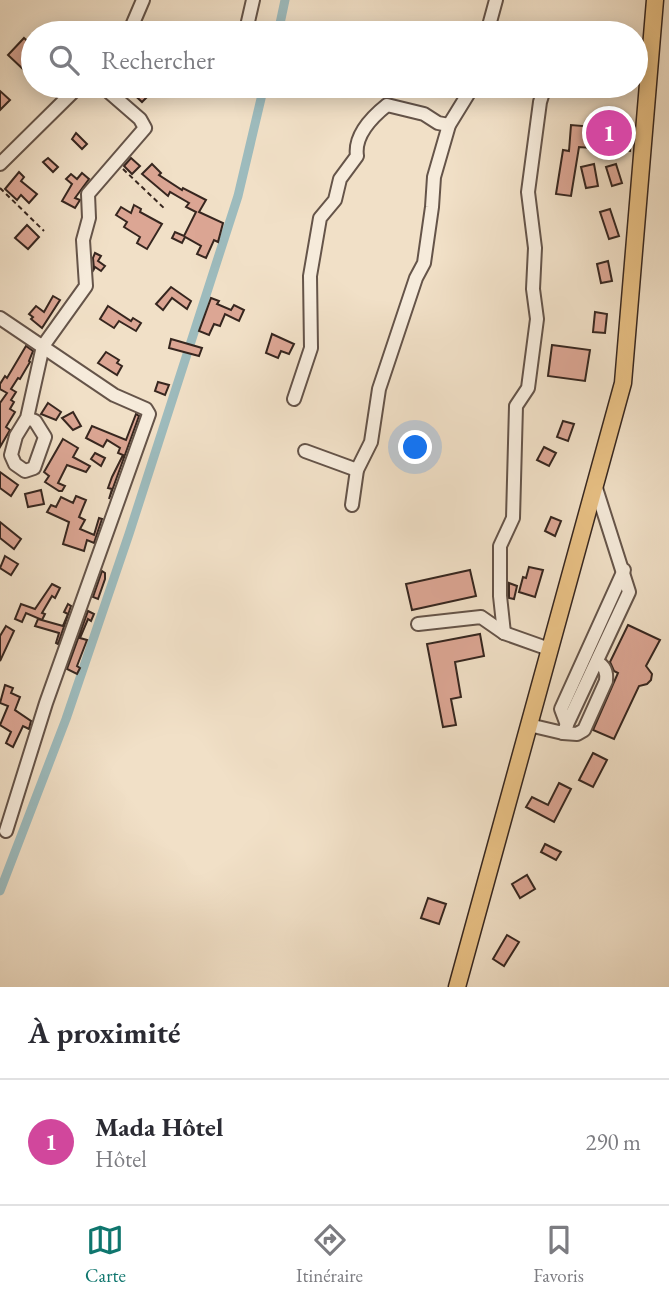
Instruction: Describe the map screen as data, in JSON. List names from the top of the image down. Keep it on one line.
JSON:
{"page":{"search":"Rechercher","pins":"1","heading":"À proximité","list":[{"mark":"1","name":"Mada Hôtel","note":"Hôtel","value":"290 m"}],"nav":["Carte","Itinéraire","Favoris"]}}
